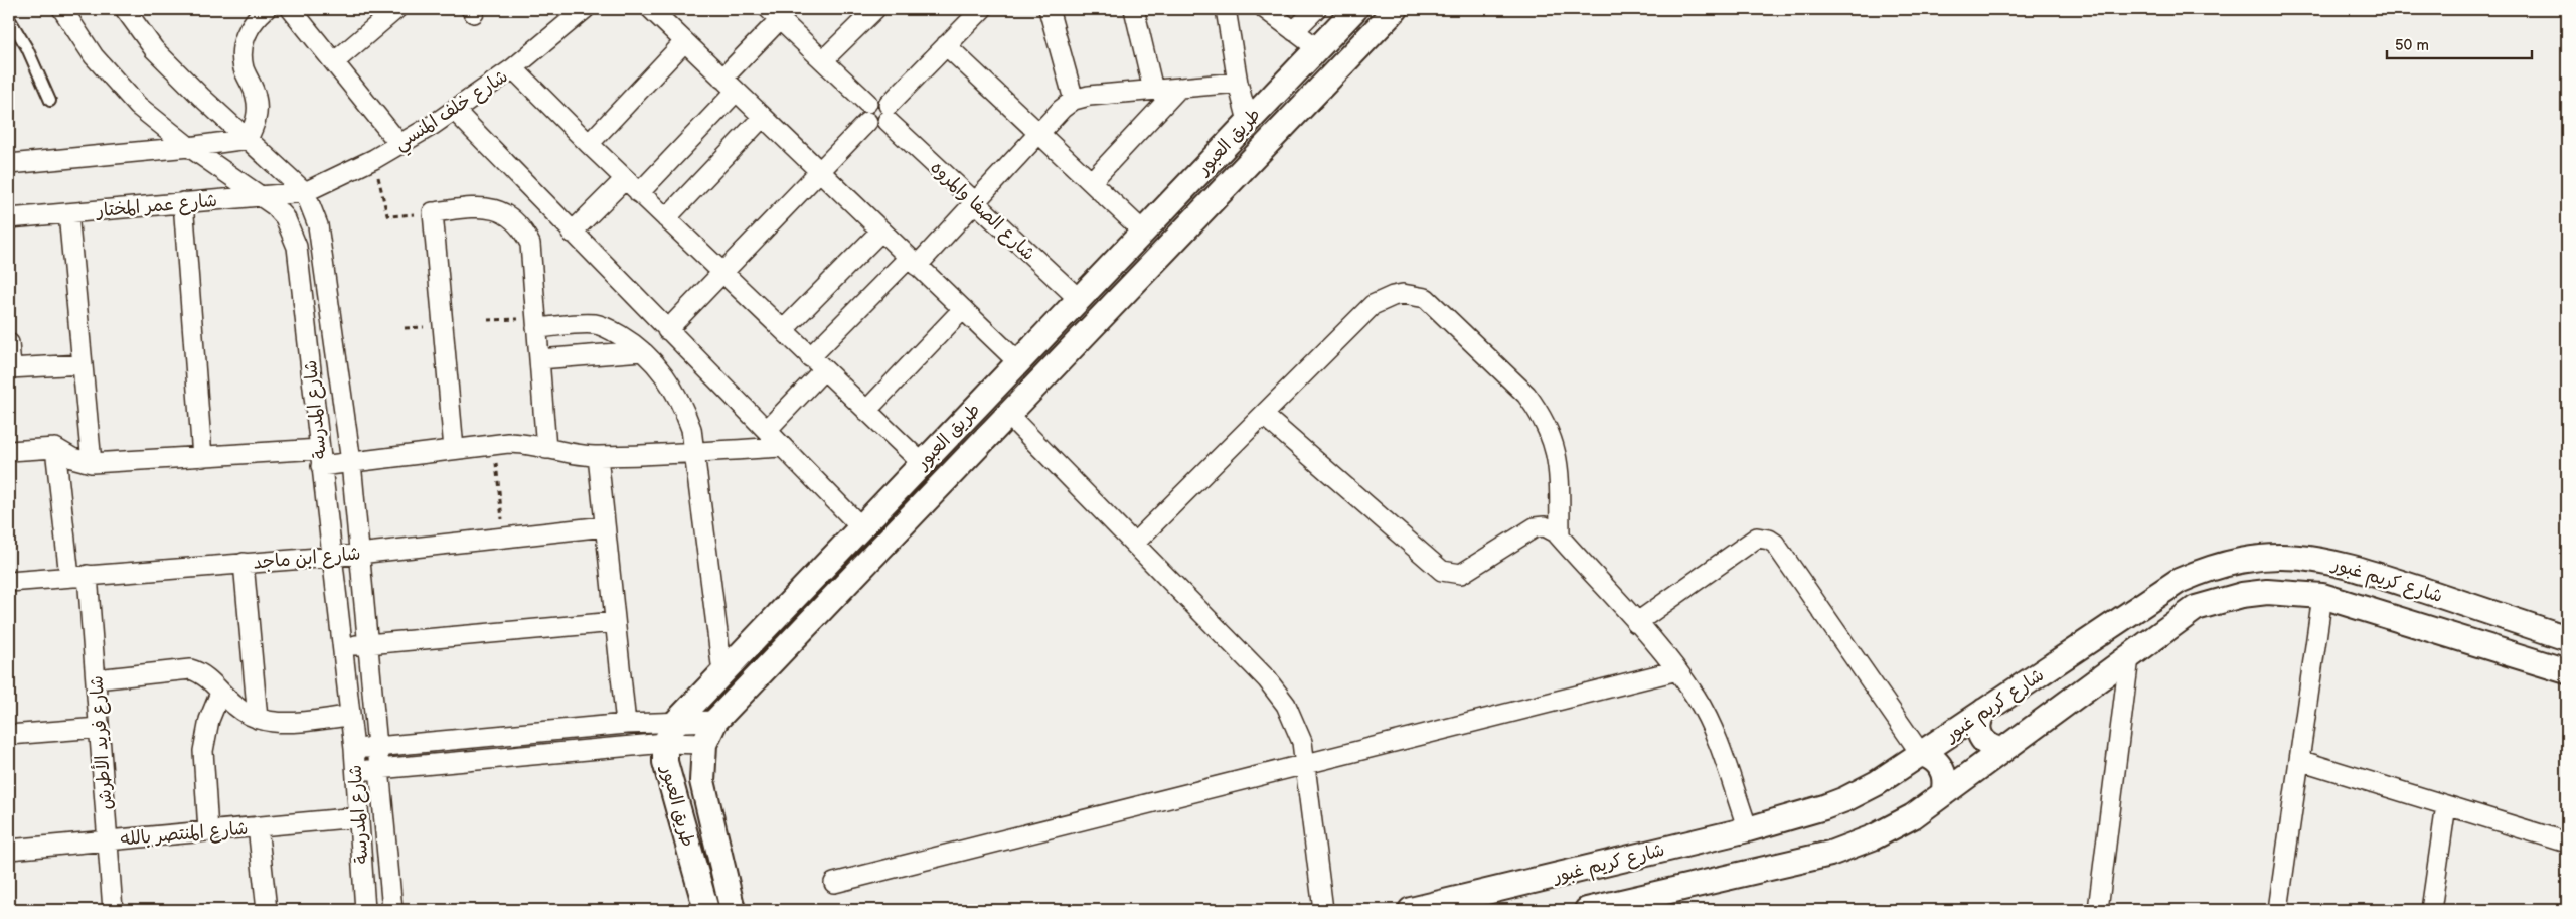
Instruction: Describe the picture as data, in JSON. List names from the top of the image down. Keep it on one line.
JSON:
{"streets":{"street":["شارع خلف المنسي","طريق العبور","شارع عمر المختار","شارع الصفا والمروه","شارع المدرسة","شارع ابن ماجد","شارع كريم غبور","شارع فريد الأطرش","شارع المنتصر بالله"]},"crossings":[["شارع خلف المنسي","شارع عمر المختار"],["شارع خلف المنسي","شارع المدرسة"],["طريق العبور","شارع الصفا والمروه"],["شارع عمر المختار","شارع المدرسة"],["شارع المدرسة","شارع ابن ماجد"],["شارع المدرسة","شارع المنتصر بالله"],["شارع ابن ماجد","شارع فريد الأطرش"],["شارع فريد الأطرش","شارع المنتصر بالله"]],"scale_bar":"50 m"}
